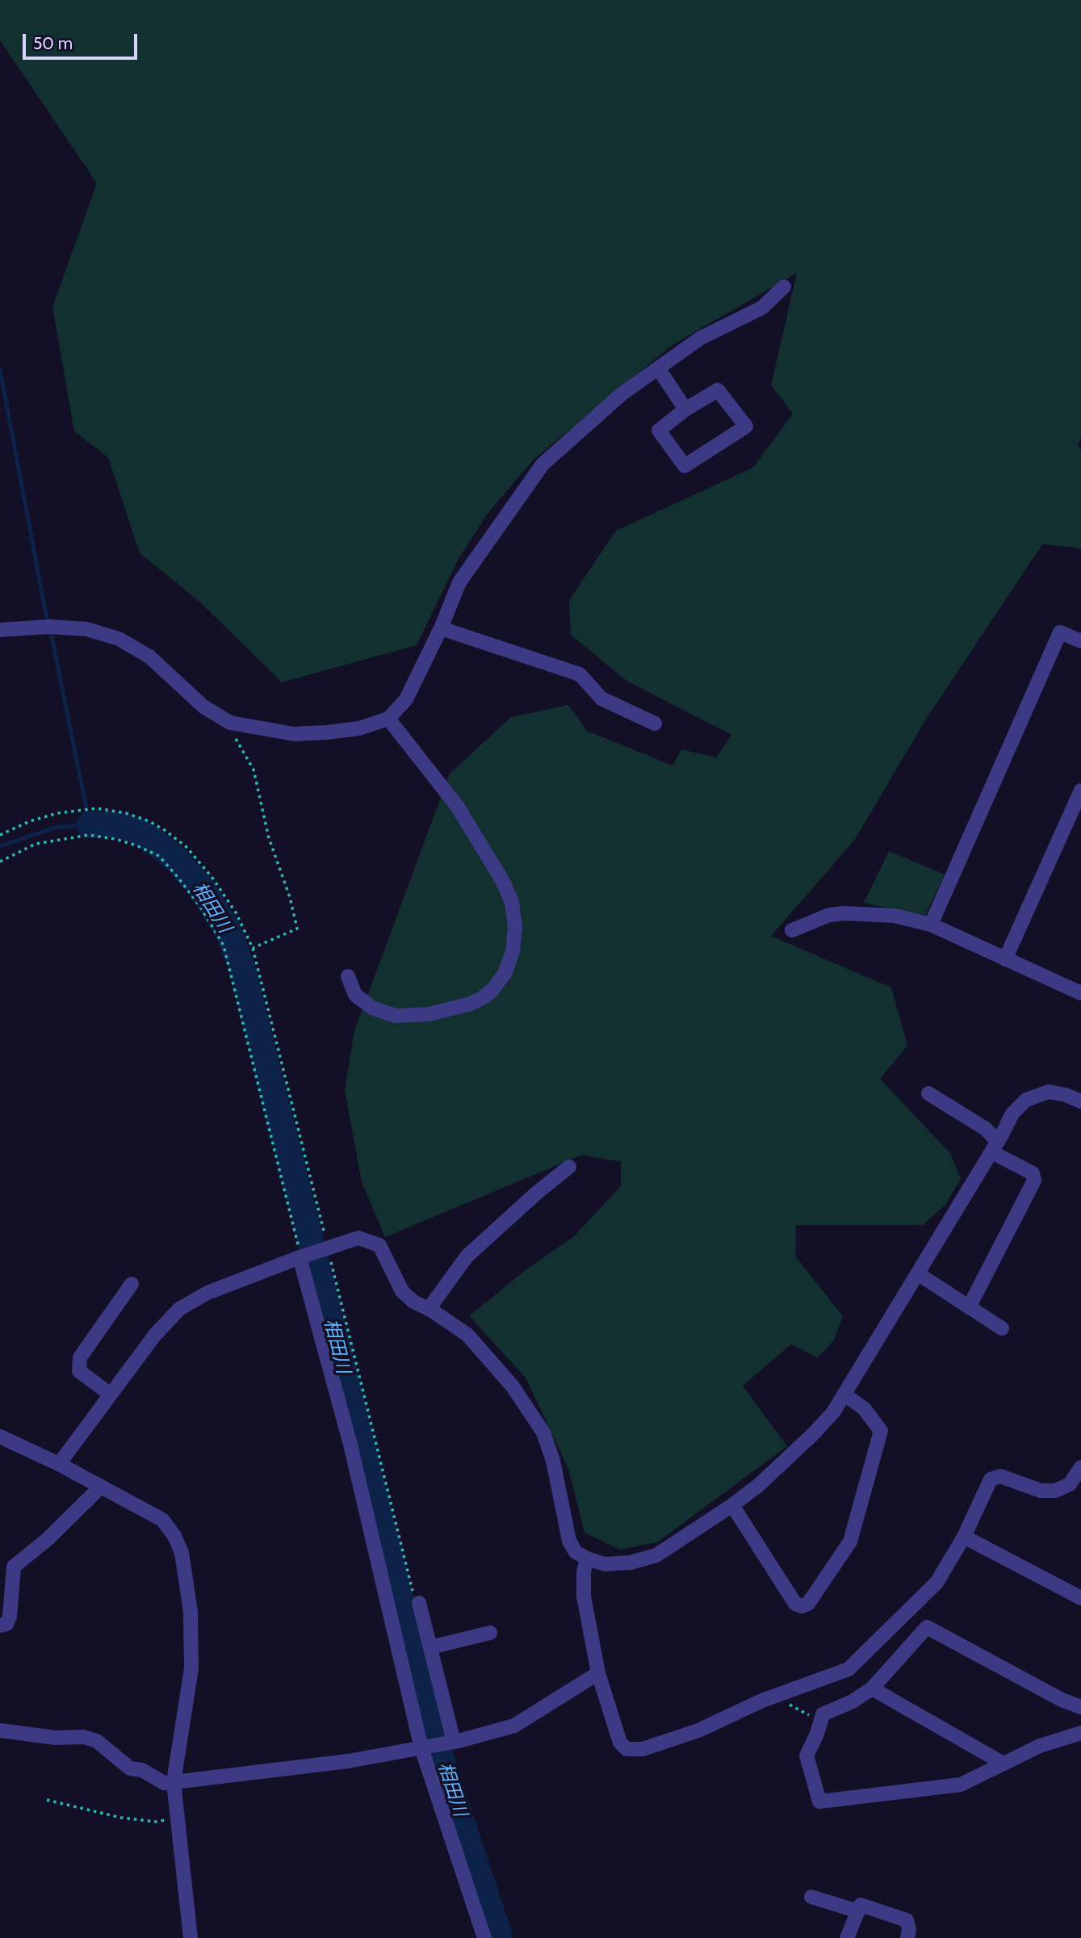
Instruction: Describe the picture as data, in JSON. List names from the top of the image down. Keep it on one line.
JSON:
{"water":["相田川"],"scale_bar":"50 m"}
